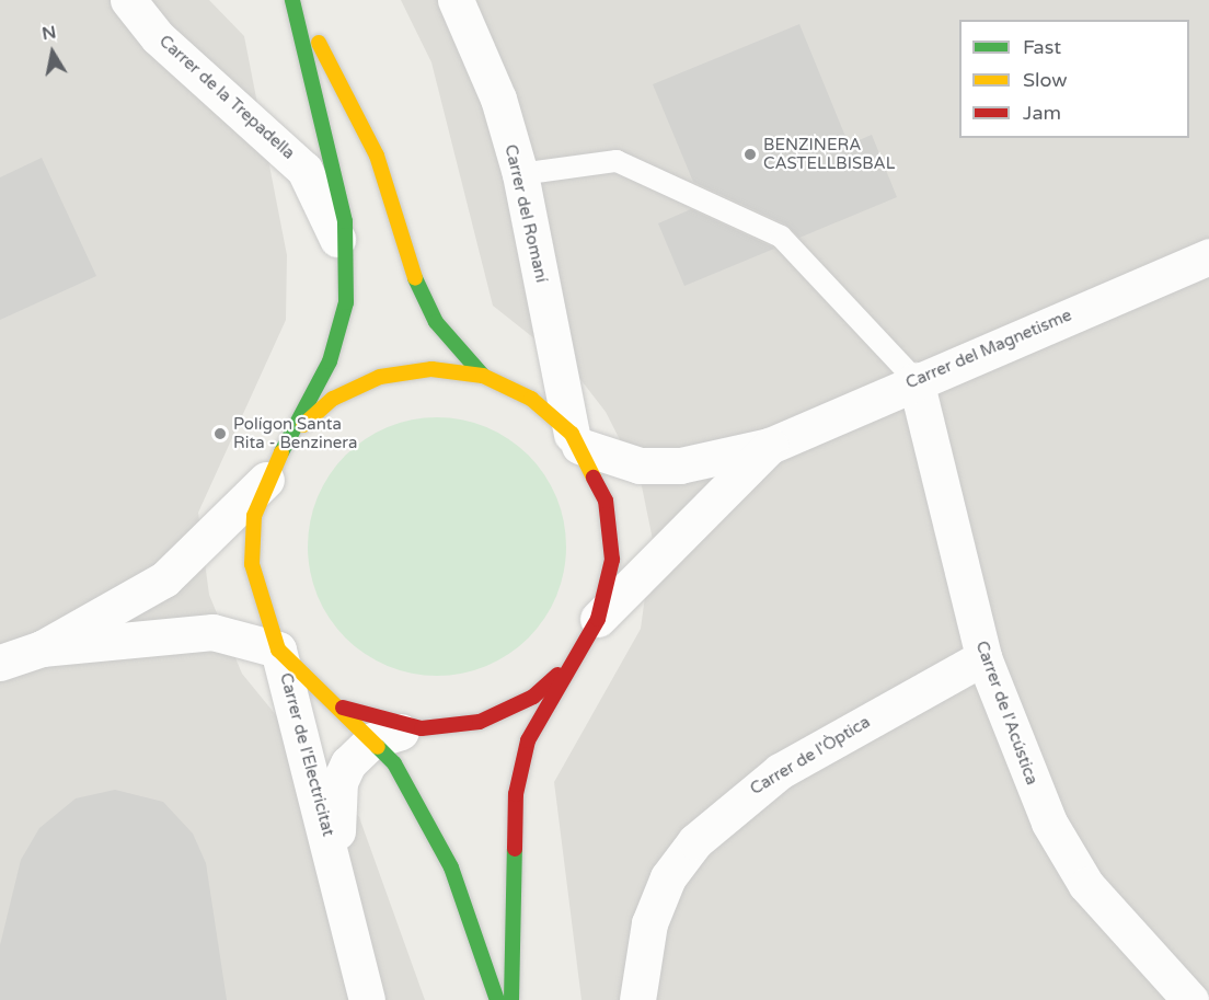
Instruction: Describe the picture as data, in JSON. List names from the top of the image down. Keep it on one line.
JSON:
{"streets":{"street":["Carrer de la Trepadella","Carrer del Romaní","Carrer del Magnetisme","Carrer de l'Acústica","Carrer de l'Electricitat","Carrer de l'Òptica"]},"crossings":[["Carrer del Romaní","Carrer del Magnetisme"],["Carrer del Magnetisme","Carrer de l'Acústica"],["Carrer de l'Acústica","Carrer de l'Òptica"]],"places":["BENZINERA CASTELLBISBAL","Polígon Santa Rita - Benzinera"],"legend":["Fast","Slow","Jam"],"north":"top"}
